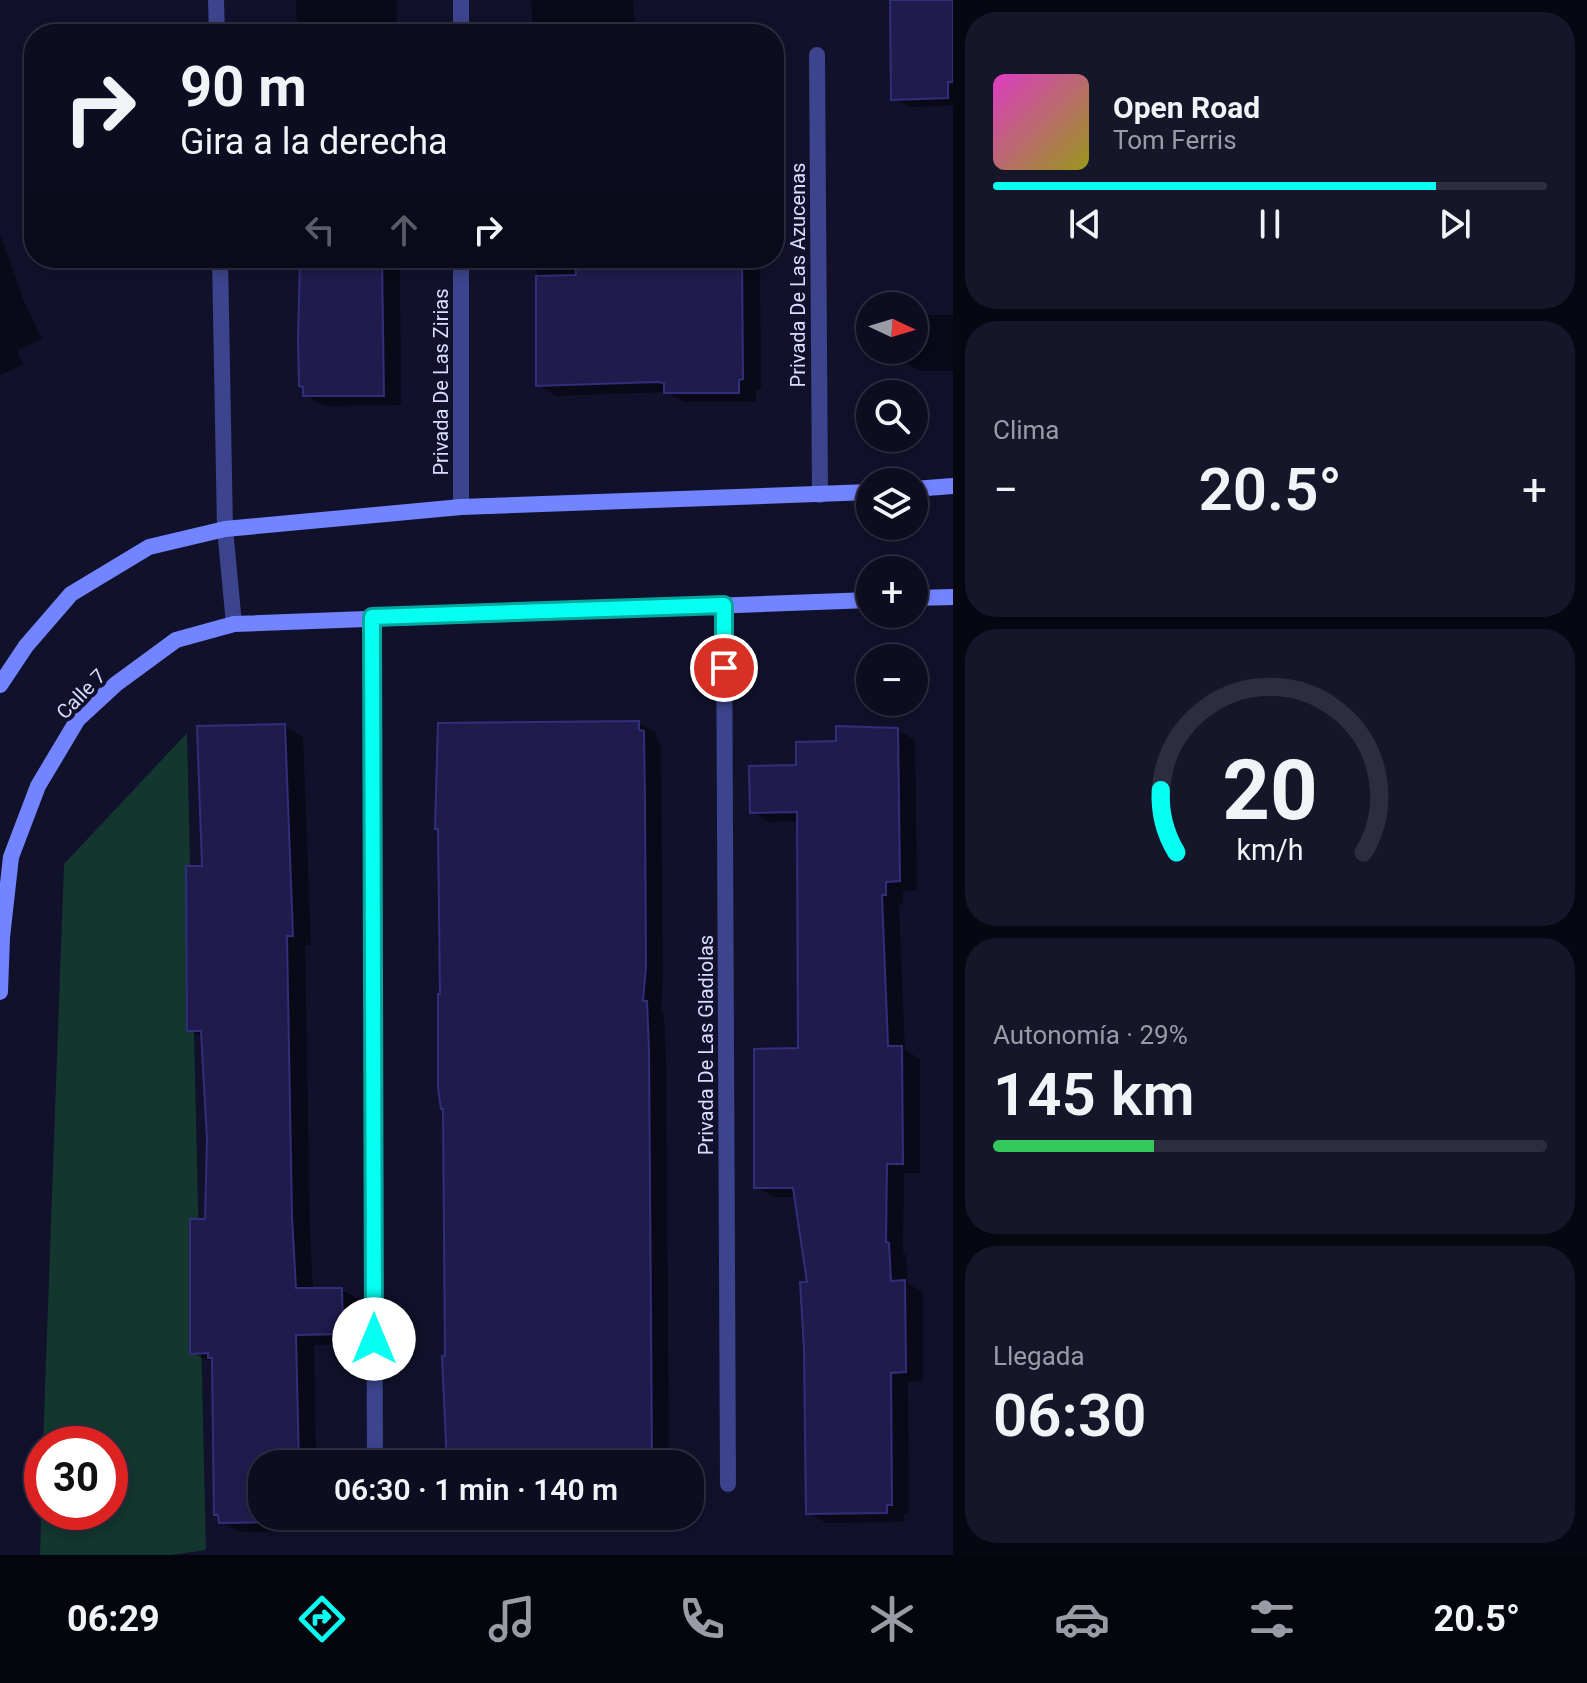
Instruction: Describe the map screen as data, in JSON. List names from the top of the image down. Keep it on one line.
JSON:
{"streets":{"main road":["Calle 7"],"street":["Privada De Las Azucenas","Privada De Las Zirias","Privada De Las Gladiolas"]},"crossings":[["Calle 7","Privada De Las Gladiolas"]],"north":"right","page":{"turn":["90 m","Gira a la derecha"],"song":["Open Road","Tom Ferris"],"map_buttons":["+","−"],"tile":["Clima",["Autonomía · 29%","145 km"],["Llegada","06:30"]],"heat":["−","20.5°","+"],"limit":"30","trip":"06:30 · 1 min · 140 m","tabs":["06:29","20.5°"],"gauge":["20","km/h"]}}
